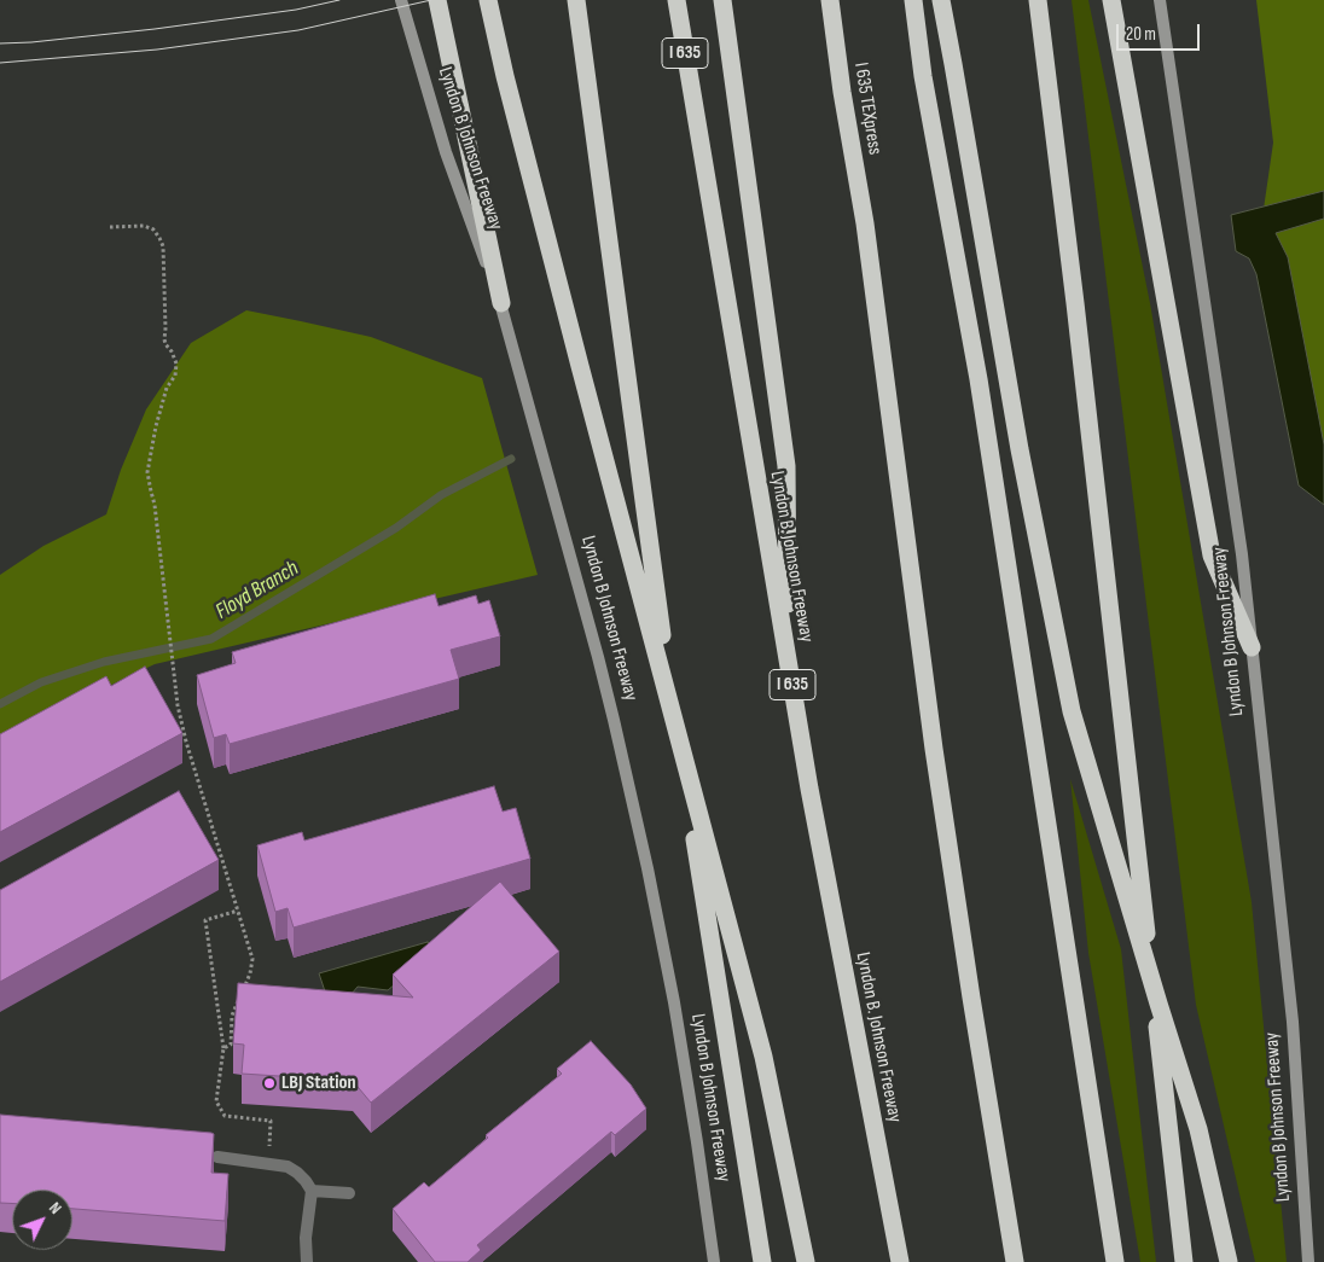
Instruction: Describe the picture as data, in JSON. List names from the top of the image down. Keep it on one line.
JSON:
{"streets":{"highway":["I 635","I 635 TEXpress","Lyndon B. Johnson Freeway"],"main road":["Lyndon B Johnson Freeway"]},"water":["Floyd Branch"],"places":["LBJ Station"],"scale_bar":"20 m","north":"top right"}
